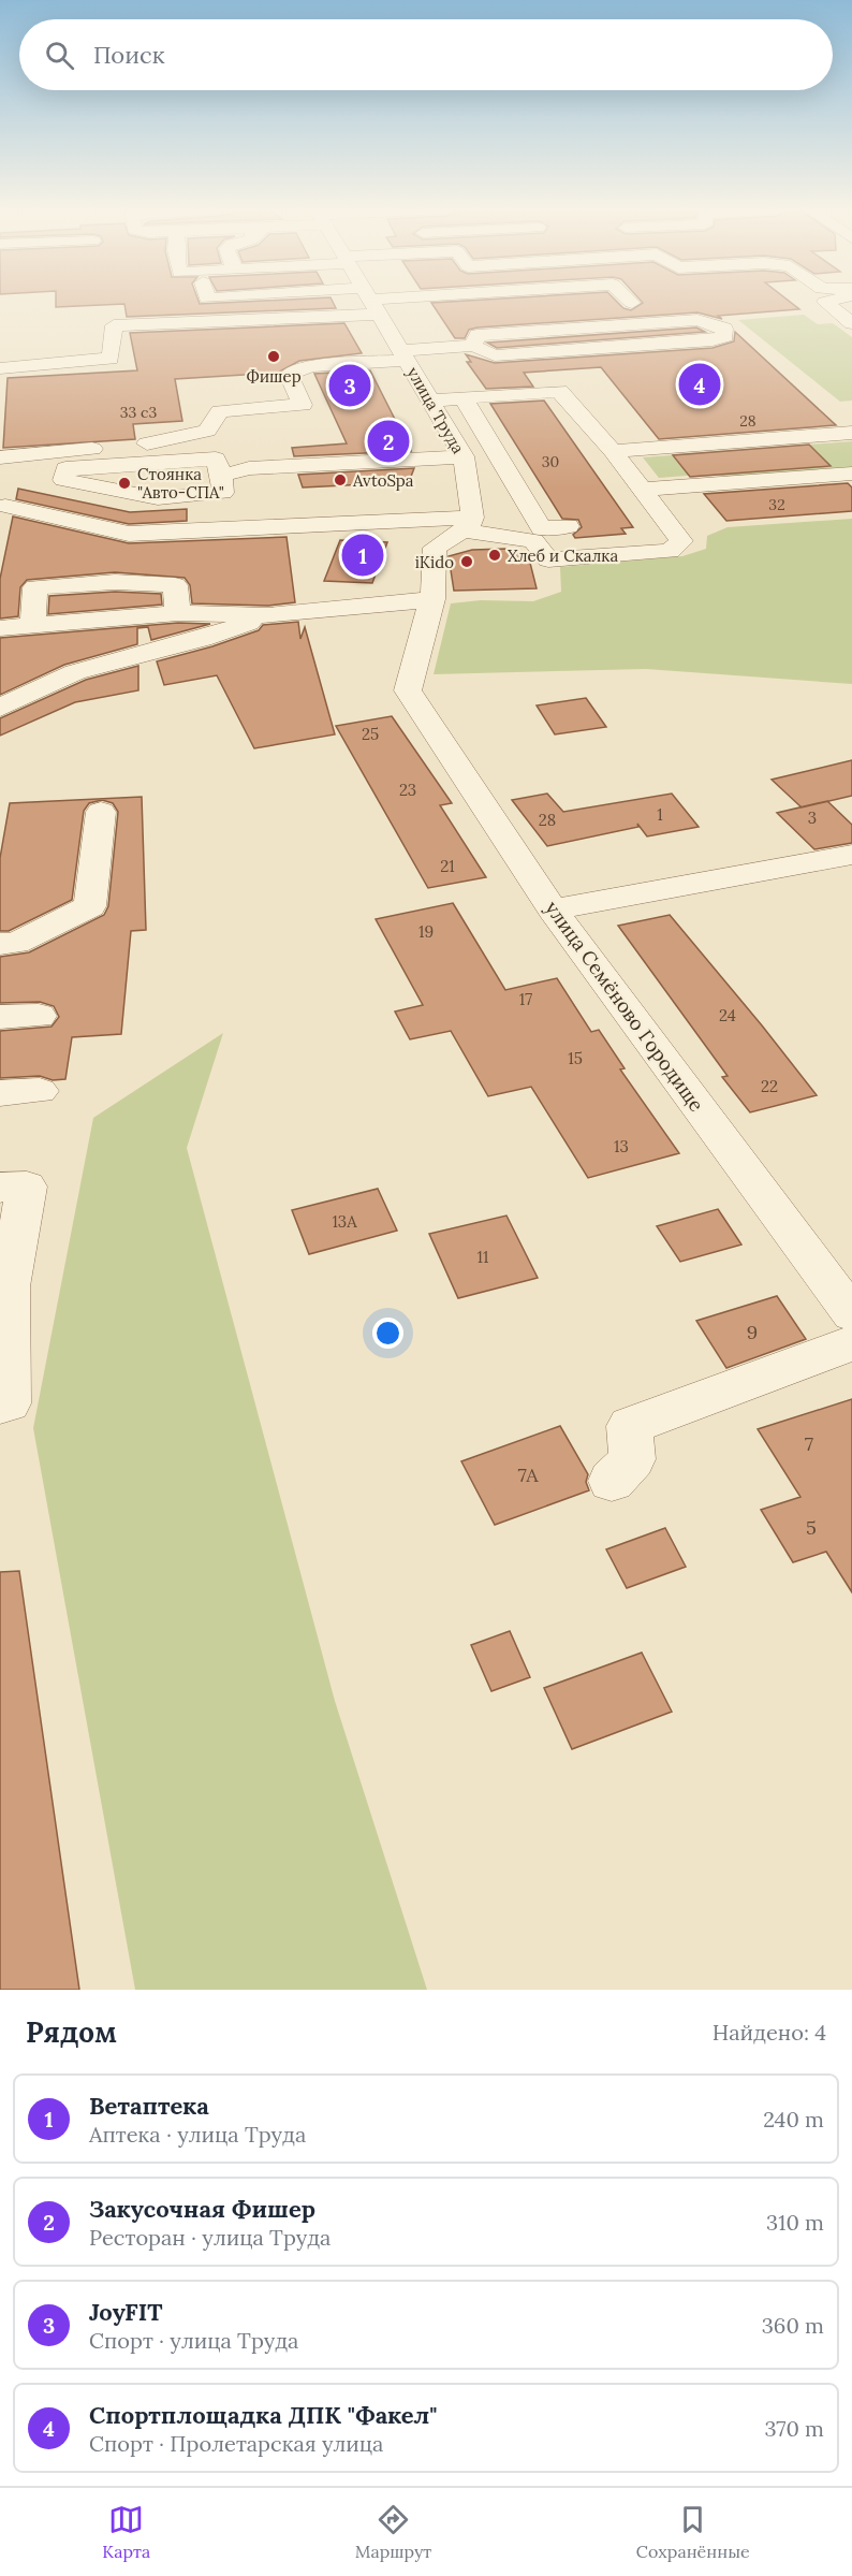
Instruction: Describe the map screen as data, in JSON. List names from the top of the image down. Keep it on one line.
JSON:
{"streets":{"street":["улица Труда","улица Семёново Городище"]},"places":["Фишер","AvtoSpa","Стоянка \"Авто-СПА\"","Хлеб и Скалка","iKido"],"house_numbers":["33 с3","28","30","32","25","23","1","3","28","21","19","17","24","15","22","13","13А","11","9","7","7А","5"],"page":{"search":"Поиск","pins":["4","3","2","1"],"heading":["Рядом","Найдено: 4"],"list":[{"mark":"1","name":"Ветаптека","note":"Аптека · улица Труда","value":"240 m"},{"mark":"2","name":"Закусочная Фишер","note":"Ресторан · улица Труда","value":"310 m"},{"mark":"3","name":"JoyFIT","note":"Спорт · улица Труда","value":"360 m"},{"mark":"4","name":"Спортплощадка ДПК \"Факел\"","note":"Спорт · Пролетарская улица","value":"370 m"}],"nav":["Карта","Маршрут","Сохранённые"]}}
